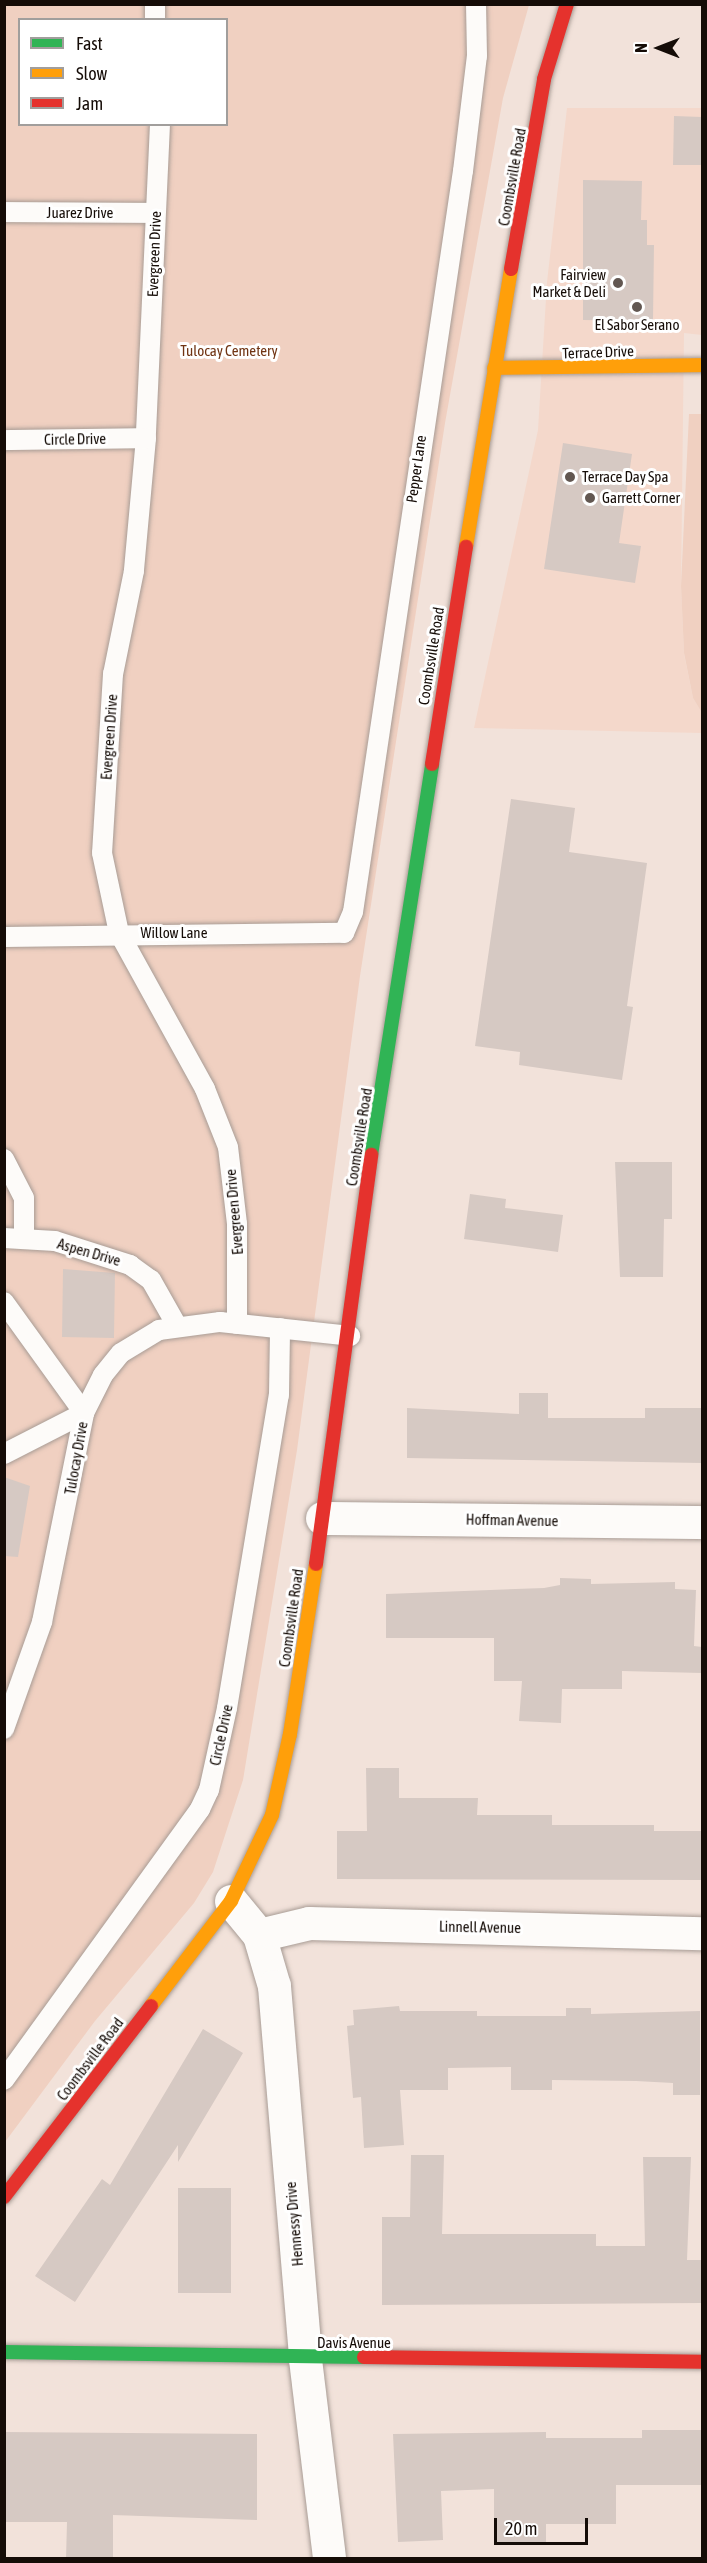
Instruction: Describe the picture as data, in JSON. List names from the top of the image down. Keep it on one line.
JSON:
{"streets":{"street":["Coombsville Road","Terrace Drive","Hoffman Avenue","Linnell Avenue","Hennessy Drive","Davis Avenue"],"lane":["Juarez Drive","Evergreen Drive","Circle Drive","Pepper Lane","Willow Lane","Aspen Drive","Tulocay Drive"]},"crossings":[["Coombsville Road","Terrace Drive"],["Coombsville Road","Tulocay Drive"],["Coombsville Road","Hoffman Avenue"],["Coombsville Road","Hennessy Drive"],["Juarez Drive","Evergreen Drive"],["Evergreen Drive","Circle Drive"],["Evergreen Drive","Willow Lane"],["Evergreen Drive","Tulocay Drive"],["Circle Drive","Tulocay Drive"],["Pepper Lane","Willow Lane"],["Aspen Drive","Tulocay Drive"],["Linnell Avenue","Hennessy Drive"],["Hennessy Drive","Davis Avenue"]],"parks":["Tulocay Cemetery"],"places":["Fairview Market & Deli","El Sabor Serano","Terrace Day Spa","Garrett Corner"],"legend":["Fast","Slow","Jam"],"scale_bar":"20 m","north":"left"}
